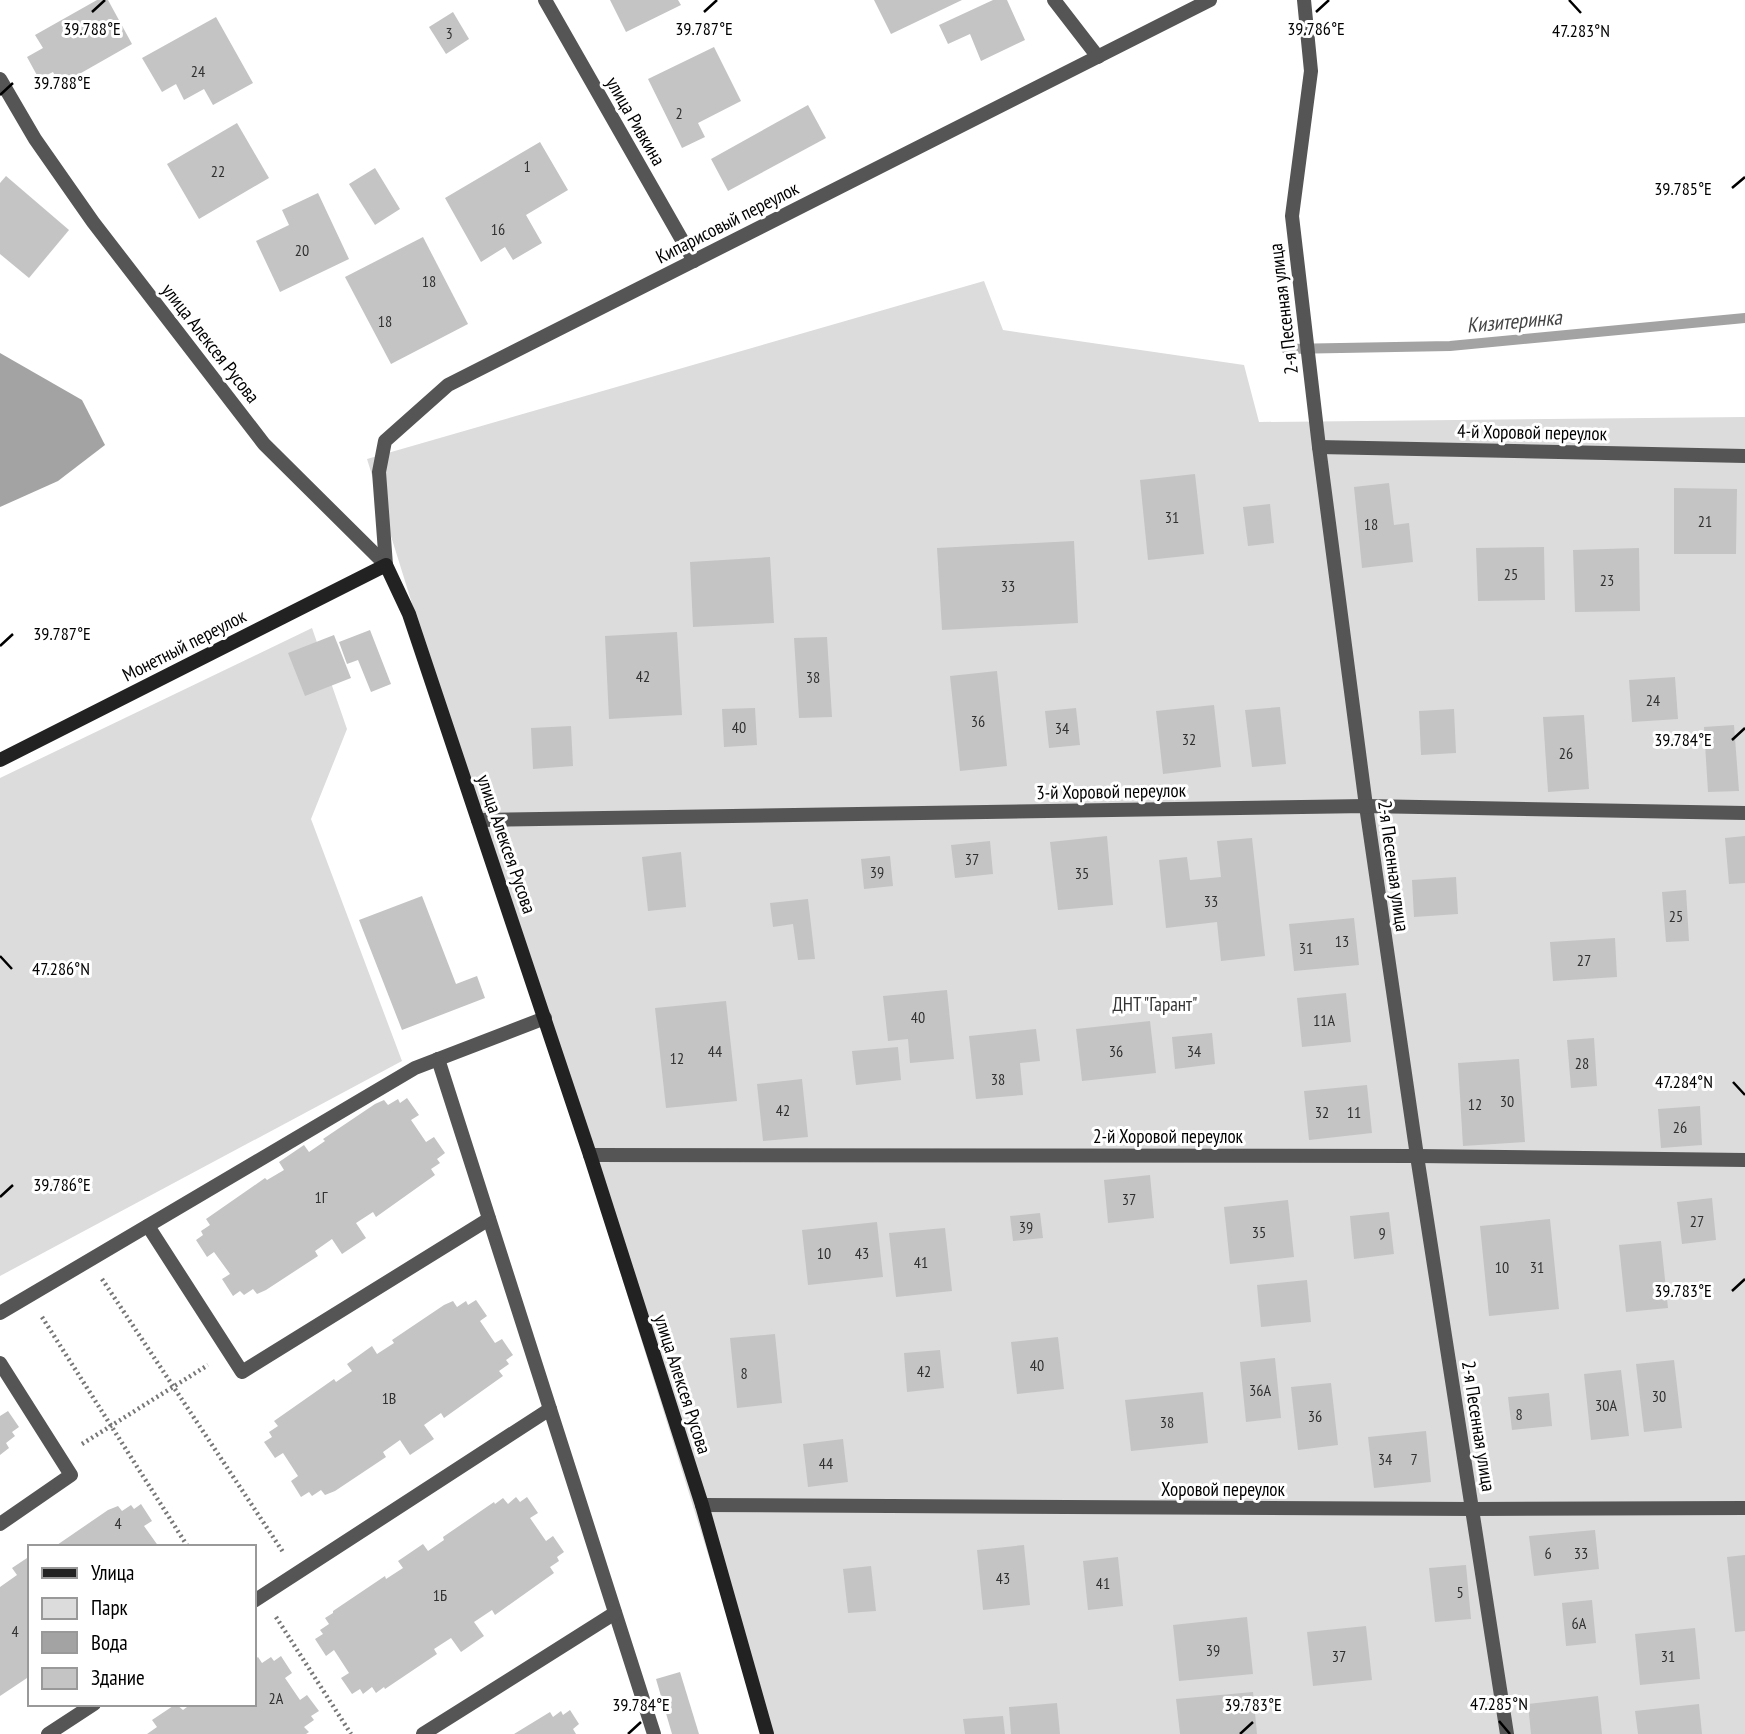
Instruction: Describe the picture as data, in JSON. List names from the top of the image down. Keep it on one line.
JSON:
{"streets":{"street":["улица Ривкина","Кипарисовый переулок","2-я Песенная улица","улица Алексея Русова","4-й Хоровой переулок","Монетный переулок","3-й Хоровой переулок","2-й Хоровой переулок","Хоровой переулок"]},"crossings":[["улица Ривкина","Кипарисовый переулок"],["Кипарисовый переулок","улица Алексея Русова"],["Кипарисовый переулок","Монетный переулок"],["2-я Песенная улица","4-й Хоровой переулок"],["2-я Песенная улица","3-й Хоровой переулок"],["2-я Песенная улица","2-й Хоровой переулок"],["2-я Песенная улица","Хоровой переулок"],["улица Алексея Русова","Монетный переулок"],["улица Алексея Русова","3-й Хоровой переулок"],["улица Алексея Русова","2-й Хоровой переулок"],["улица Алексея Русова","Хоровой переулок"]],"water":["Кизитеринка"],"parks":["ДНТ \"Гарант\""],"house_numbers":["3","24","2","1","22","16","20","18","18","31","21","18","25","23","33","42","38","24","36","40","34","32","26","37","39","35","33","25","13","31","27","40","11А","44","36","34","12","28","38","30","12","42","32","11","26","1Г","37","27","39","35","9","10","43","41","10","31","40","42","8","36А","30","1В","30А","8","36","38","34","7","44","4","6","33","43","41","5","1Б","6А","4","39","37","31","2А"],"legend":["Улица","Парк","Вода","Здание"],"coordinates":["39.788°E","39.787°E","39.786°E","47.283°N","39.785°E","39.784°E","47.286°N","47.284°N","39.783°E","47.285°N"]}
